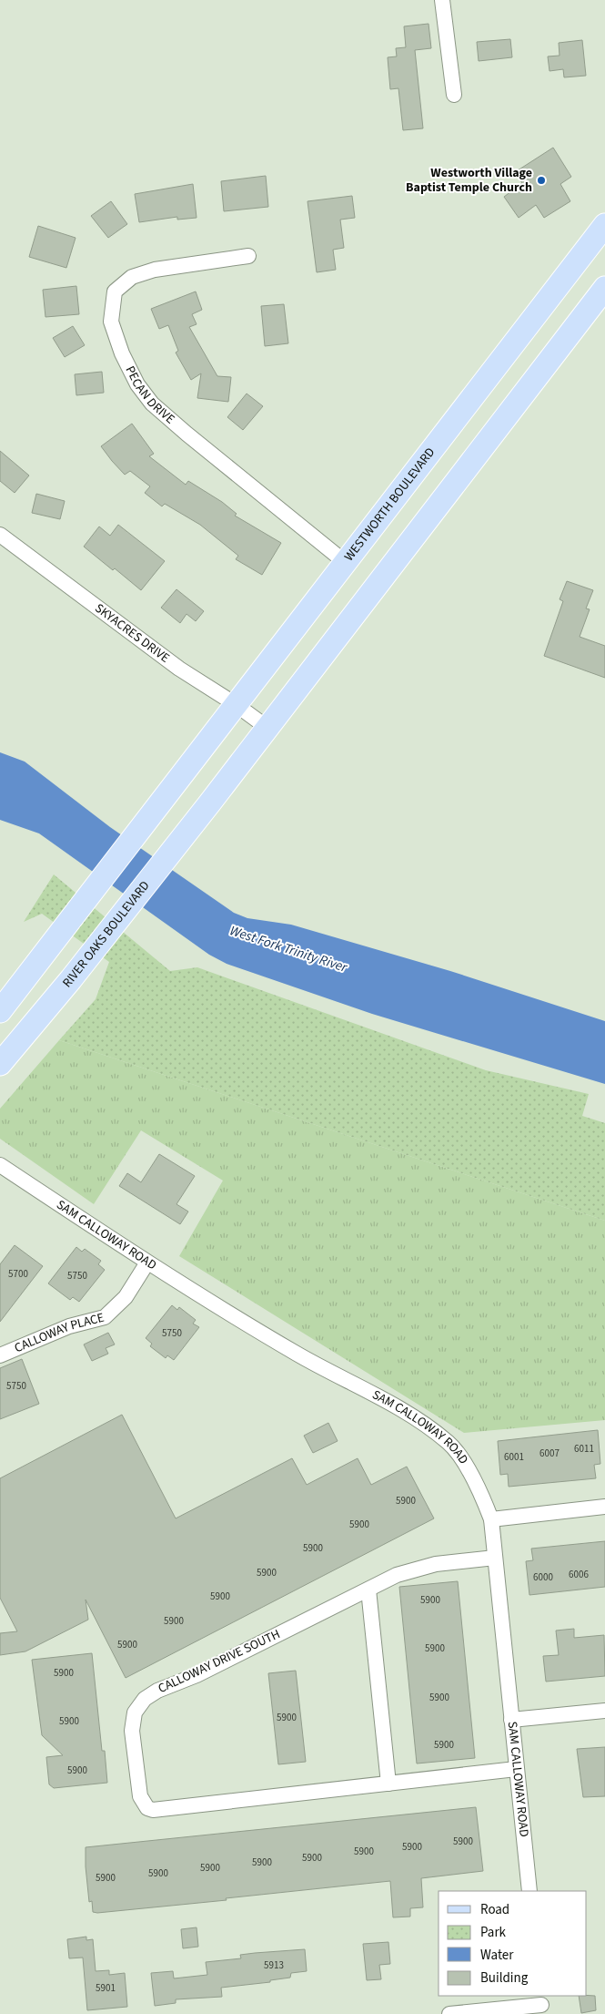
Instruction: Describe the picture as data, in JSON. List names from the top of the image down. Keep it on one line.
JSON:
{"streets":{"main road":["WESTWORTH BOULEVARD","RIVER OAKS BOULEVARD"],"street":["PECAN DRIVE","SKYACRES DRIVE","SAM CALLOWAY ROAD","CALLOWAY PLACE","CALLOWAY DRIVE SOUTH"]},"crossings":[["PECAN DRIVE","WESTWORTH BOULEVARD"],["WESTWORTH BOULEVARD","SKYACRES DRIVE"],["SKYACRES DRIVE","RIVER OAKS BOULEVARD"],["SAM CALLOWAY ROAD","CALLOWAY PLACE"],["SAM CALLOWAY ROAD","CALLOWAY DRIVE SOUTH"]],"water":["West Fork Trinity River"],"places":["Westworth Village Baptist Temple Church"],"house_numbers":["5700","5750","5750","5750","6011","6007","6001","5900","5900","5900","5900","6006","6000","5900","5900","5900","5900","5900","5900","5900","5900","5900","5900","5900","5900","5900","5900","5900","5900","5900","5900","5900","5913","5901"],"legend":["Road","Park","Water","Building"]}
